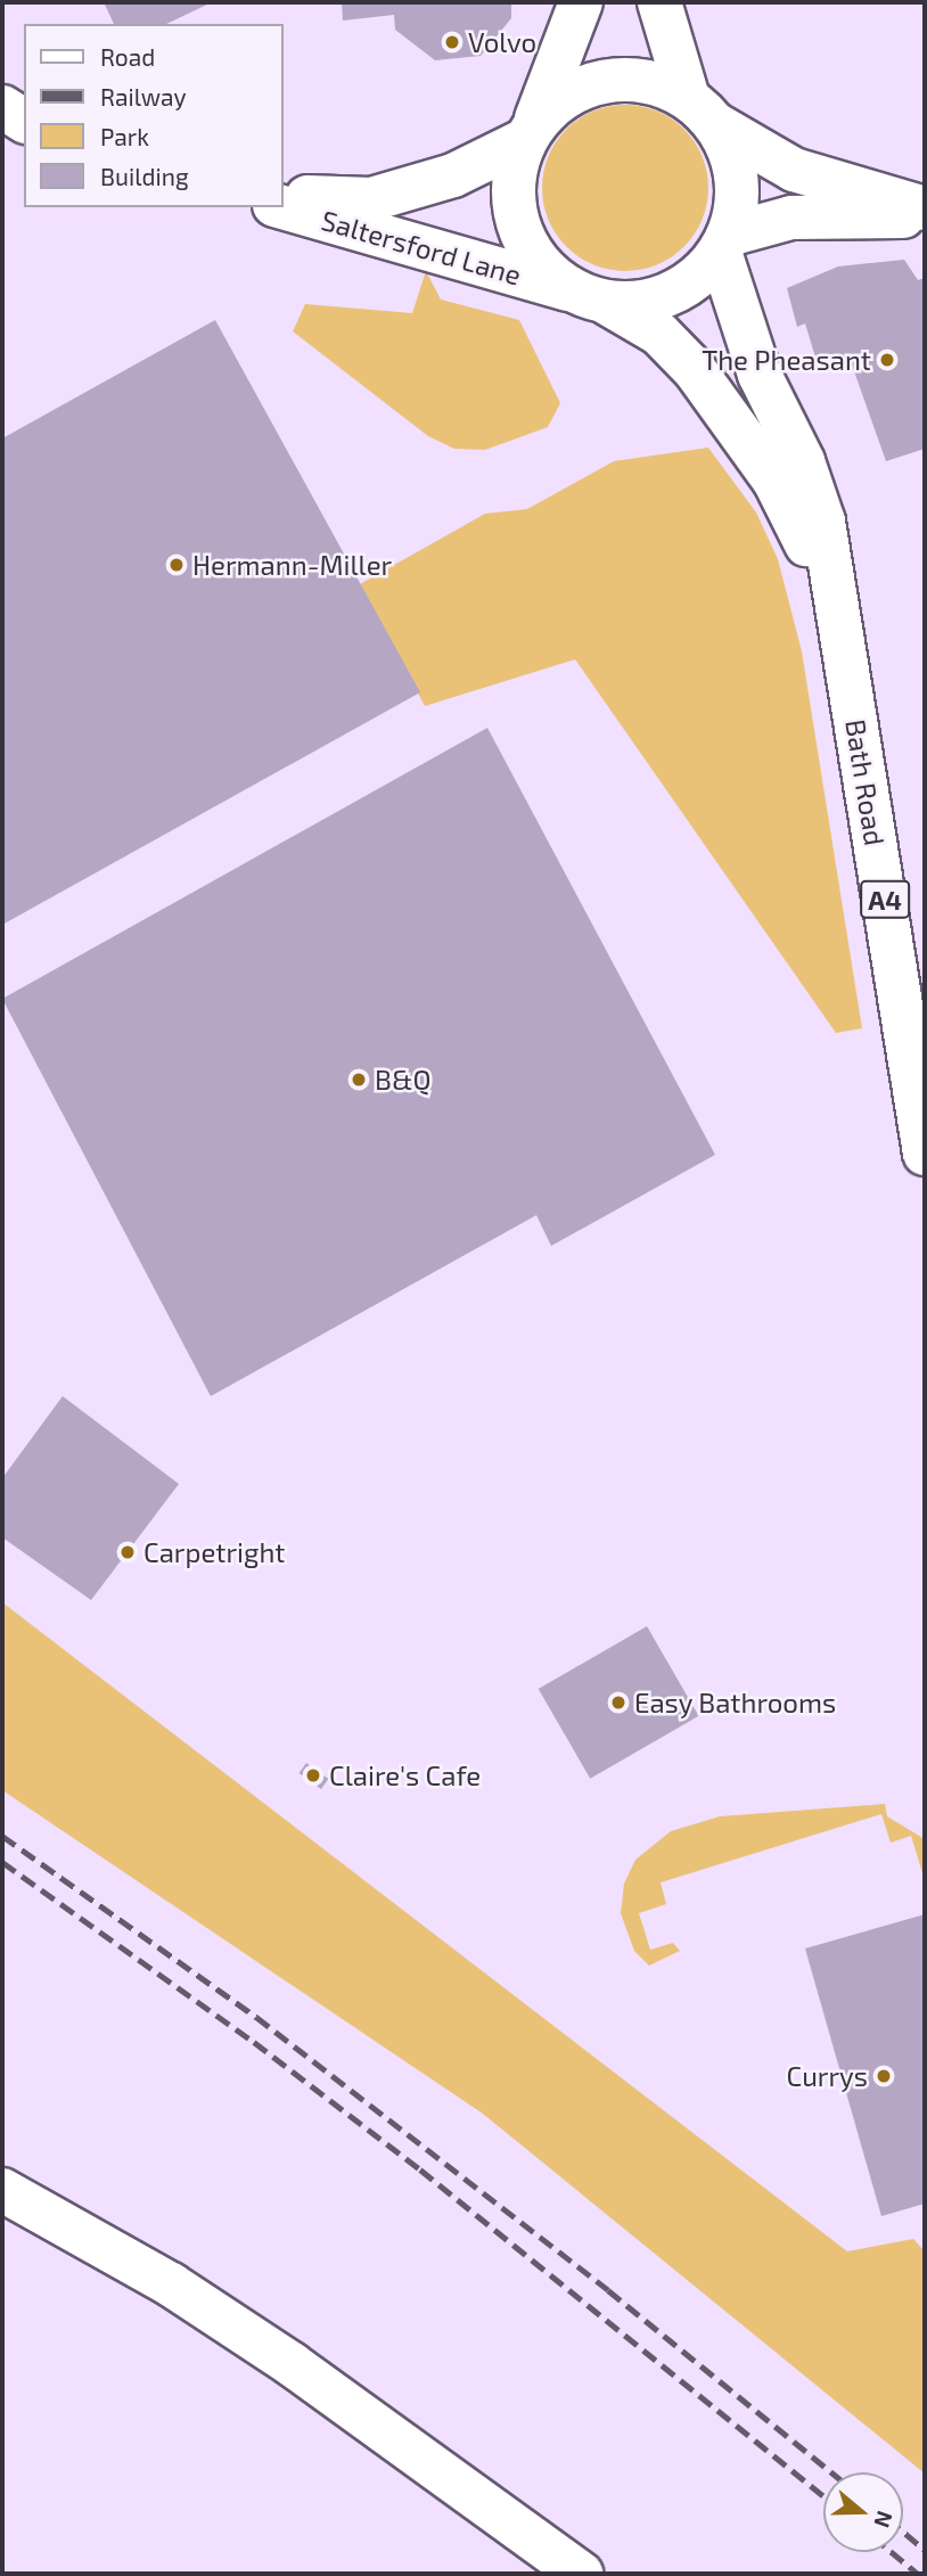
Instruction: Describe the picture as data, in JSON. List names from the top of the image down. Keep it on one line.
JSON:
{"streets":{"main road":["Saltersford Lane","Bath Road","A4"]},"crossings":[["Saltersford Lane","Bath Road"]],"places":["Volvo","The Pheasant","Hermann-Miller","B&Q","Carpetright","Easy Bathrooms","Claire's Cafe","Currys"],"legend":["Road","Railway","Park","Building"],"north":"right"}
